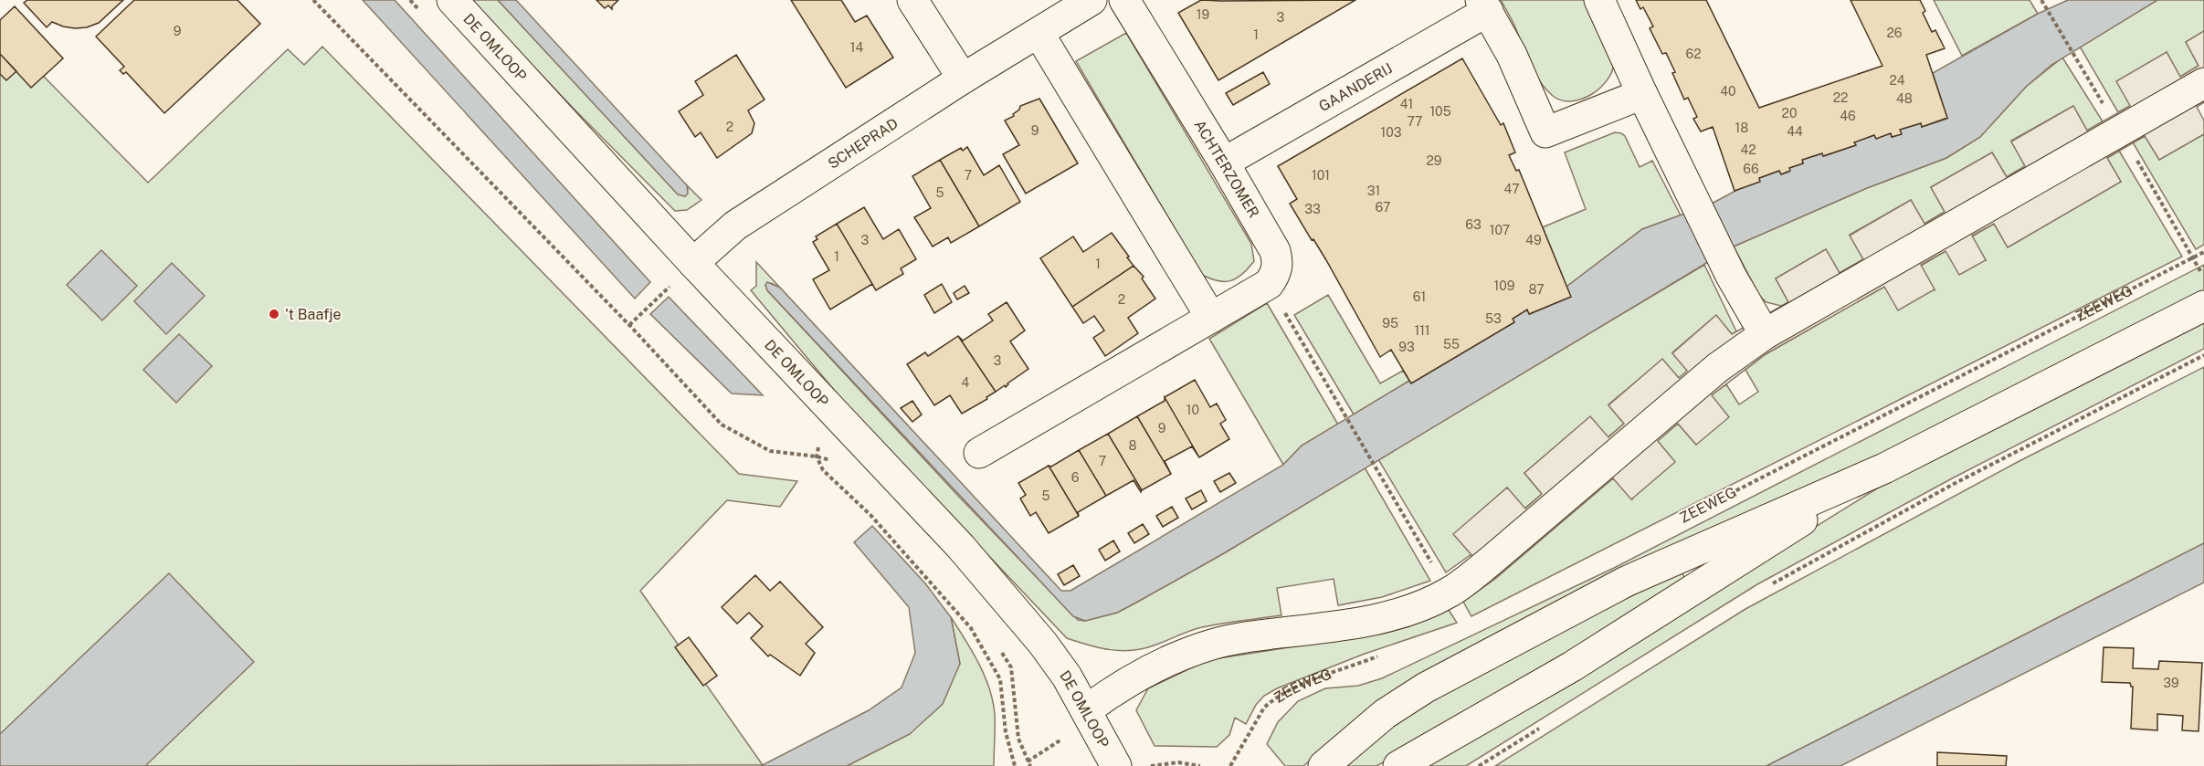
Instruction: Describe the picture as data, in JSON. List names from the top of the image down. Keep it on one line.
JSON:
{"streets":{"street":["DE OMLOOP","GAANDERIJ","SCHEPRAD","ACHTERZOMER"],"path":["ZEEWEG"]},"crossings":[["DE OMLOOP","SCHEPRAD"],["GAANDERIJ","ACHTERZOMER"]],"places":["'t Baafje"],"house_numbers":["19","3","9","26","1","14","62","24","40","22","48","41","105","20","46","77","2","18","9","44","103","42","29","66","7","101","47","31","5","67","33","63","107","3","49","1","1","109","87","61","2","53","95","111","55","93","3","4","10","9","8","7","6","5","39"]}
